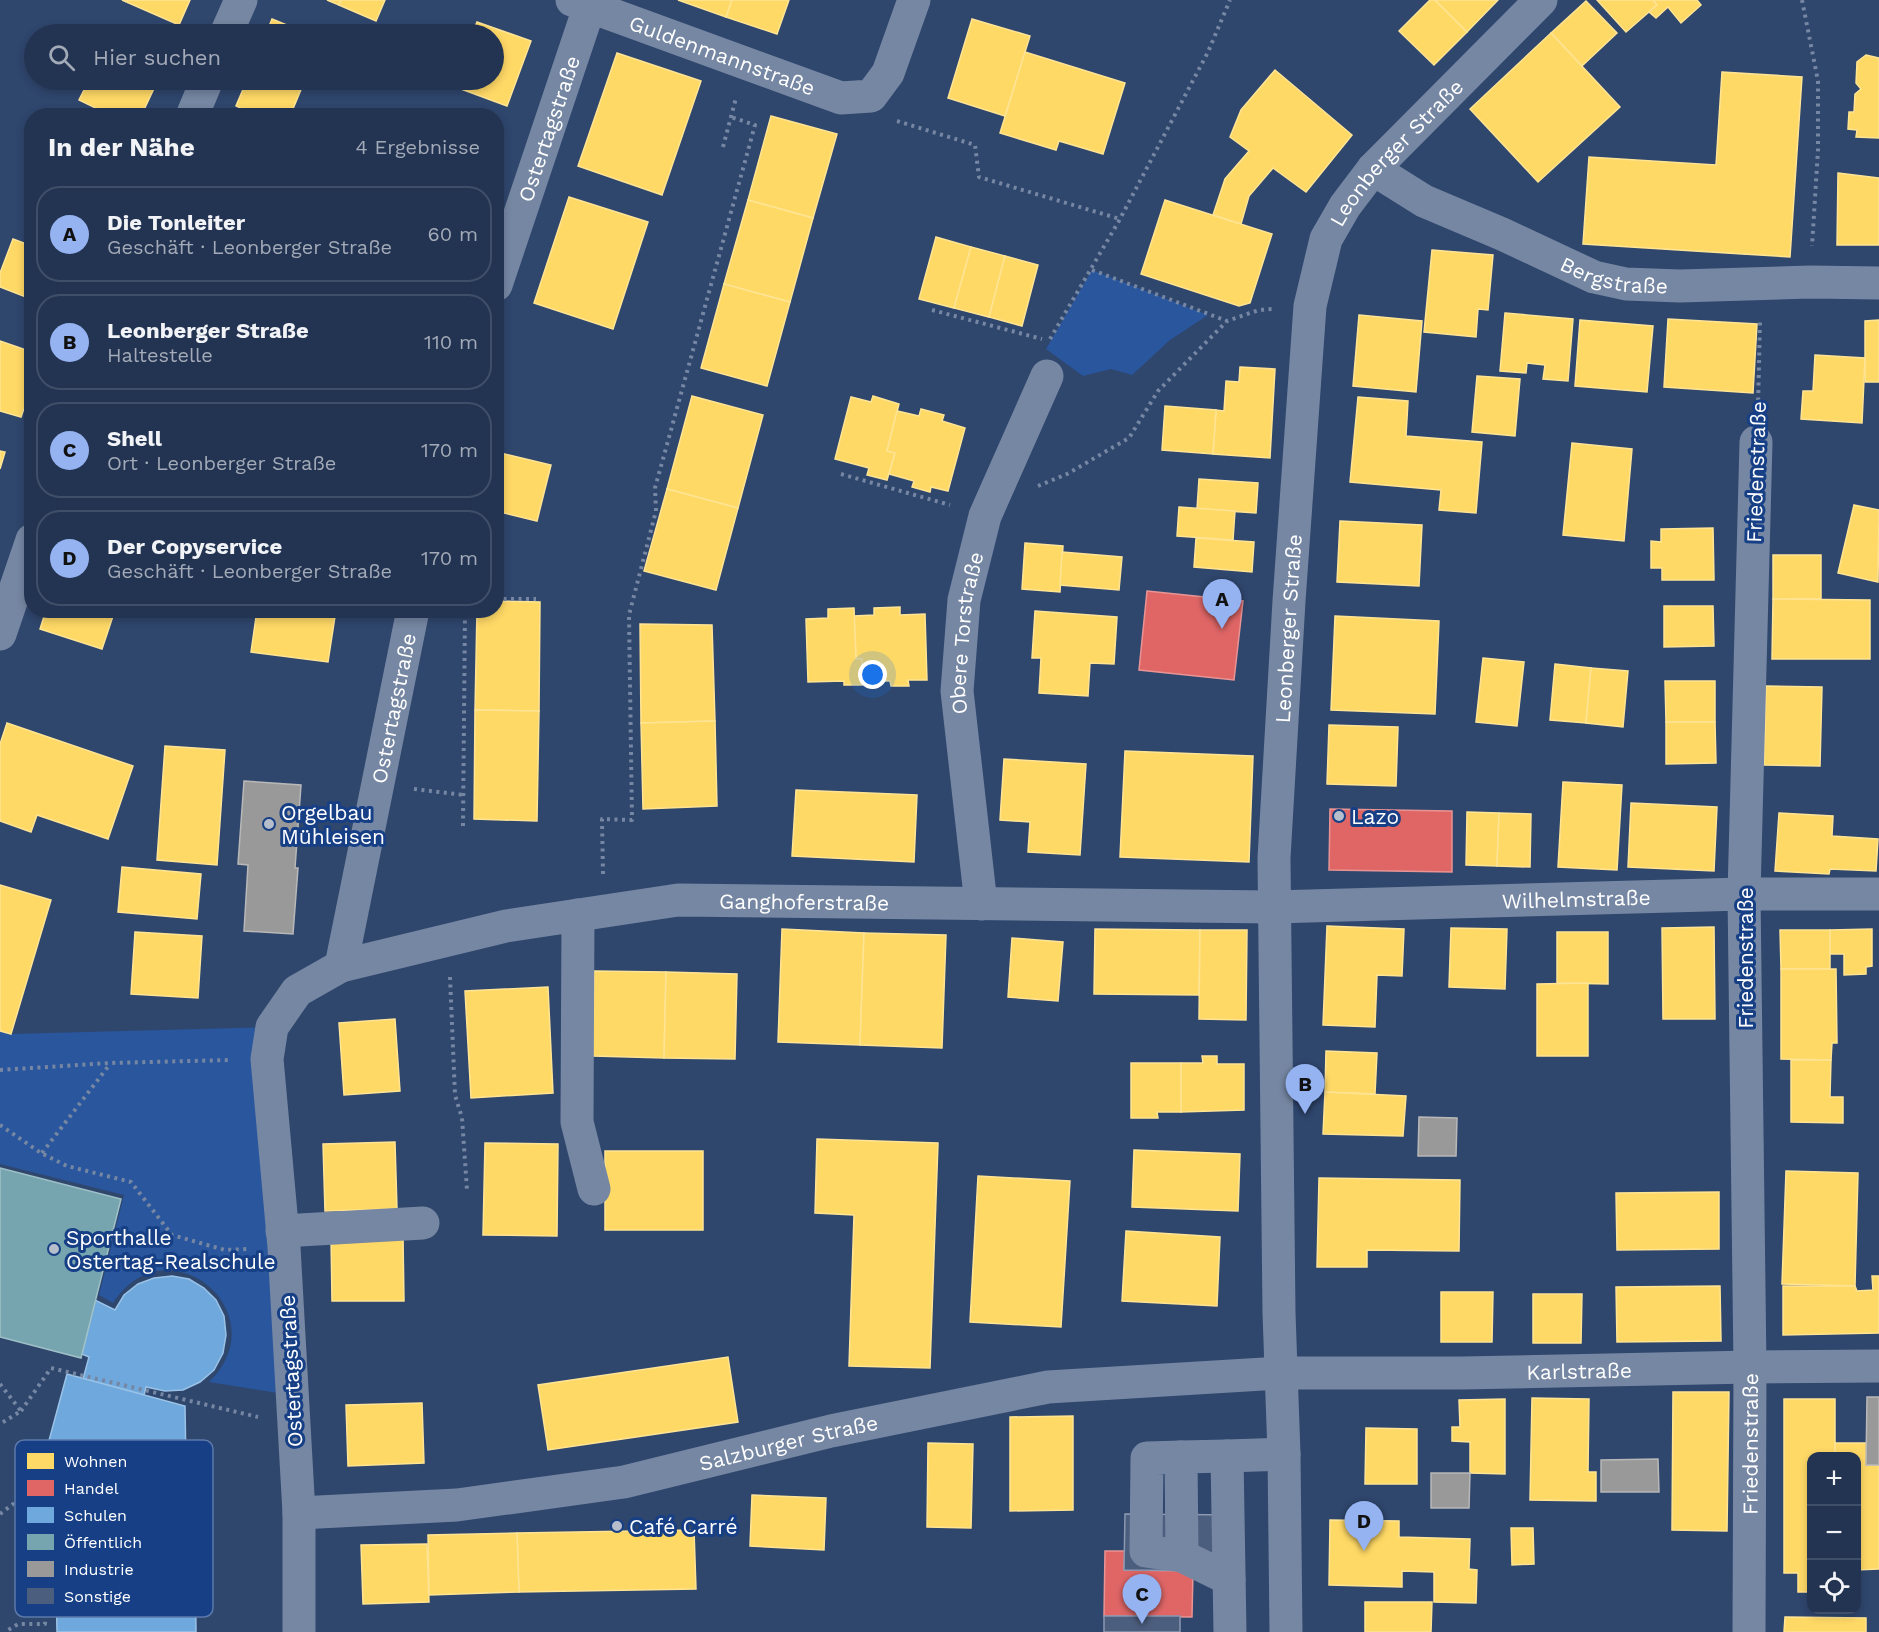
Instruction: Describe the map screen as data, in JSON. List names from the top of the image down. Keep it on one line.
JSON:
{"streets":{"street":["Guldenmannstraße","Ostertagstraße","Leonberger Straße","Bergstraße","Friedenstraße","Obere Torstraße","Wilhelmstraße","Ganghoferstraße","Karlstraße","Salzburger Straße"]},"crossings":[["Guldenmannstraße","Ostertagstraße"],["Ostertagstraße","Ganghoferstraße"],["Ostertagstraße","Salzburger Straße"],["Leonberger Straße","Bergstraße"],["Leonberger Straße","Wilhelmstraße"],["Leonberger Straße","Ganghoferstraße"],["Leonberger Straße","Karlstraße"],["Leonberger Straße","Salzburger Straße"],["Bergstraße","Friedenstraße"],["Friedenstraße","Wilhelmstraße"],["Friedenstraße","Karlstraße"],["Obere Torstraße","Ganghoferstraße"],["Wilhelmstraße","Ganghoferstraße"],["Karlstraße","Salzburger Straße"]],"places":["Lazo","Orgelbau Mühleisen","Sporthalle Ostertag-Realschule","Café Carré"],"legend":["Wohnen","Handel","Schulen","Öffentlich","Industrie","Sonstige"],"page":{"search":"Hier suchen","heading":["In der Nähe","4 Ergebnisse"],"list":[{"mark":"A","name":"Die Tonleiter","note":"Geschäft · Leonberger Straße","value":"60 m"},{"mark":"B","name":"Leonberger Straße","note":"Haltestelle","value":"110 m"},{"mark":"C","name":"Shell","note":"Ort · Leonberger Straße","value":"170 m"},{"mark":"D","name":"Der Copyservice","note":"Geschäft · Leonberger Straße","value":"170 m"}],"pins":["A","B","D","C"],"map_buttons":["+","−"]}}
